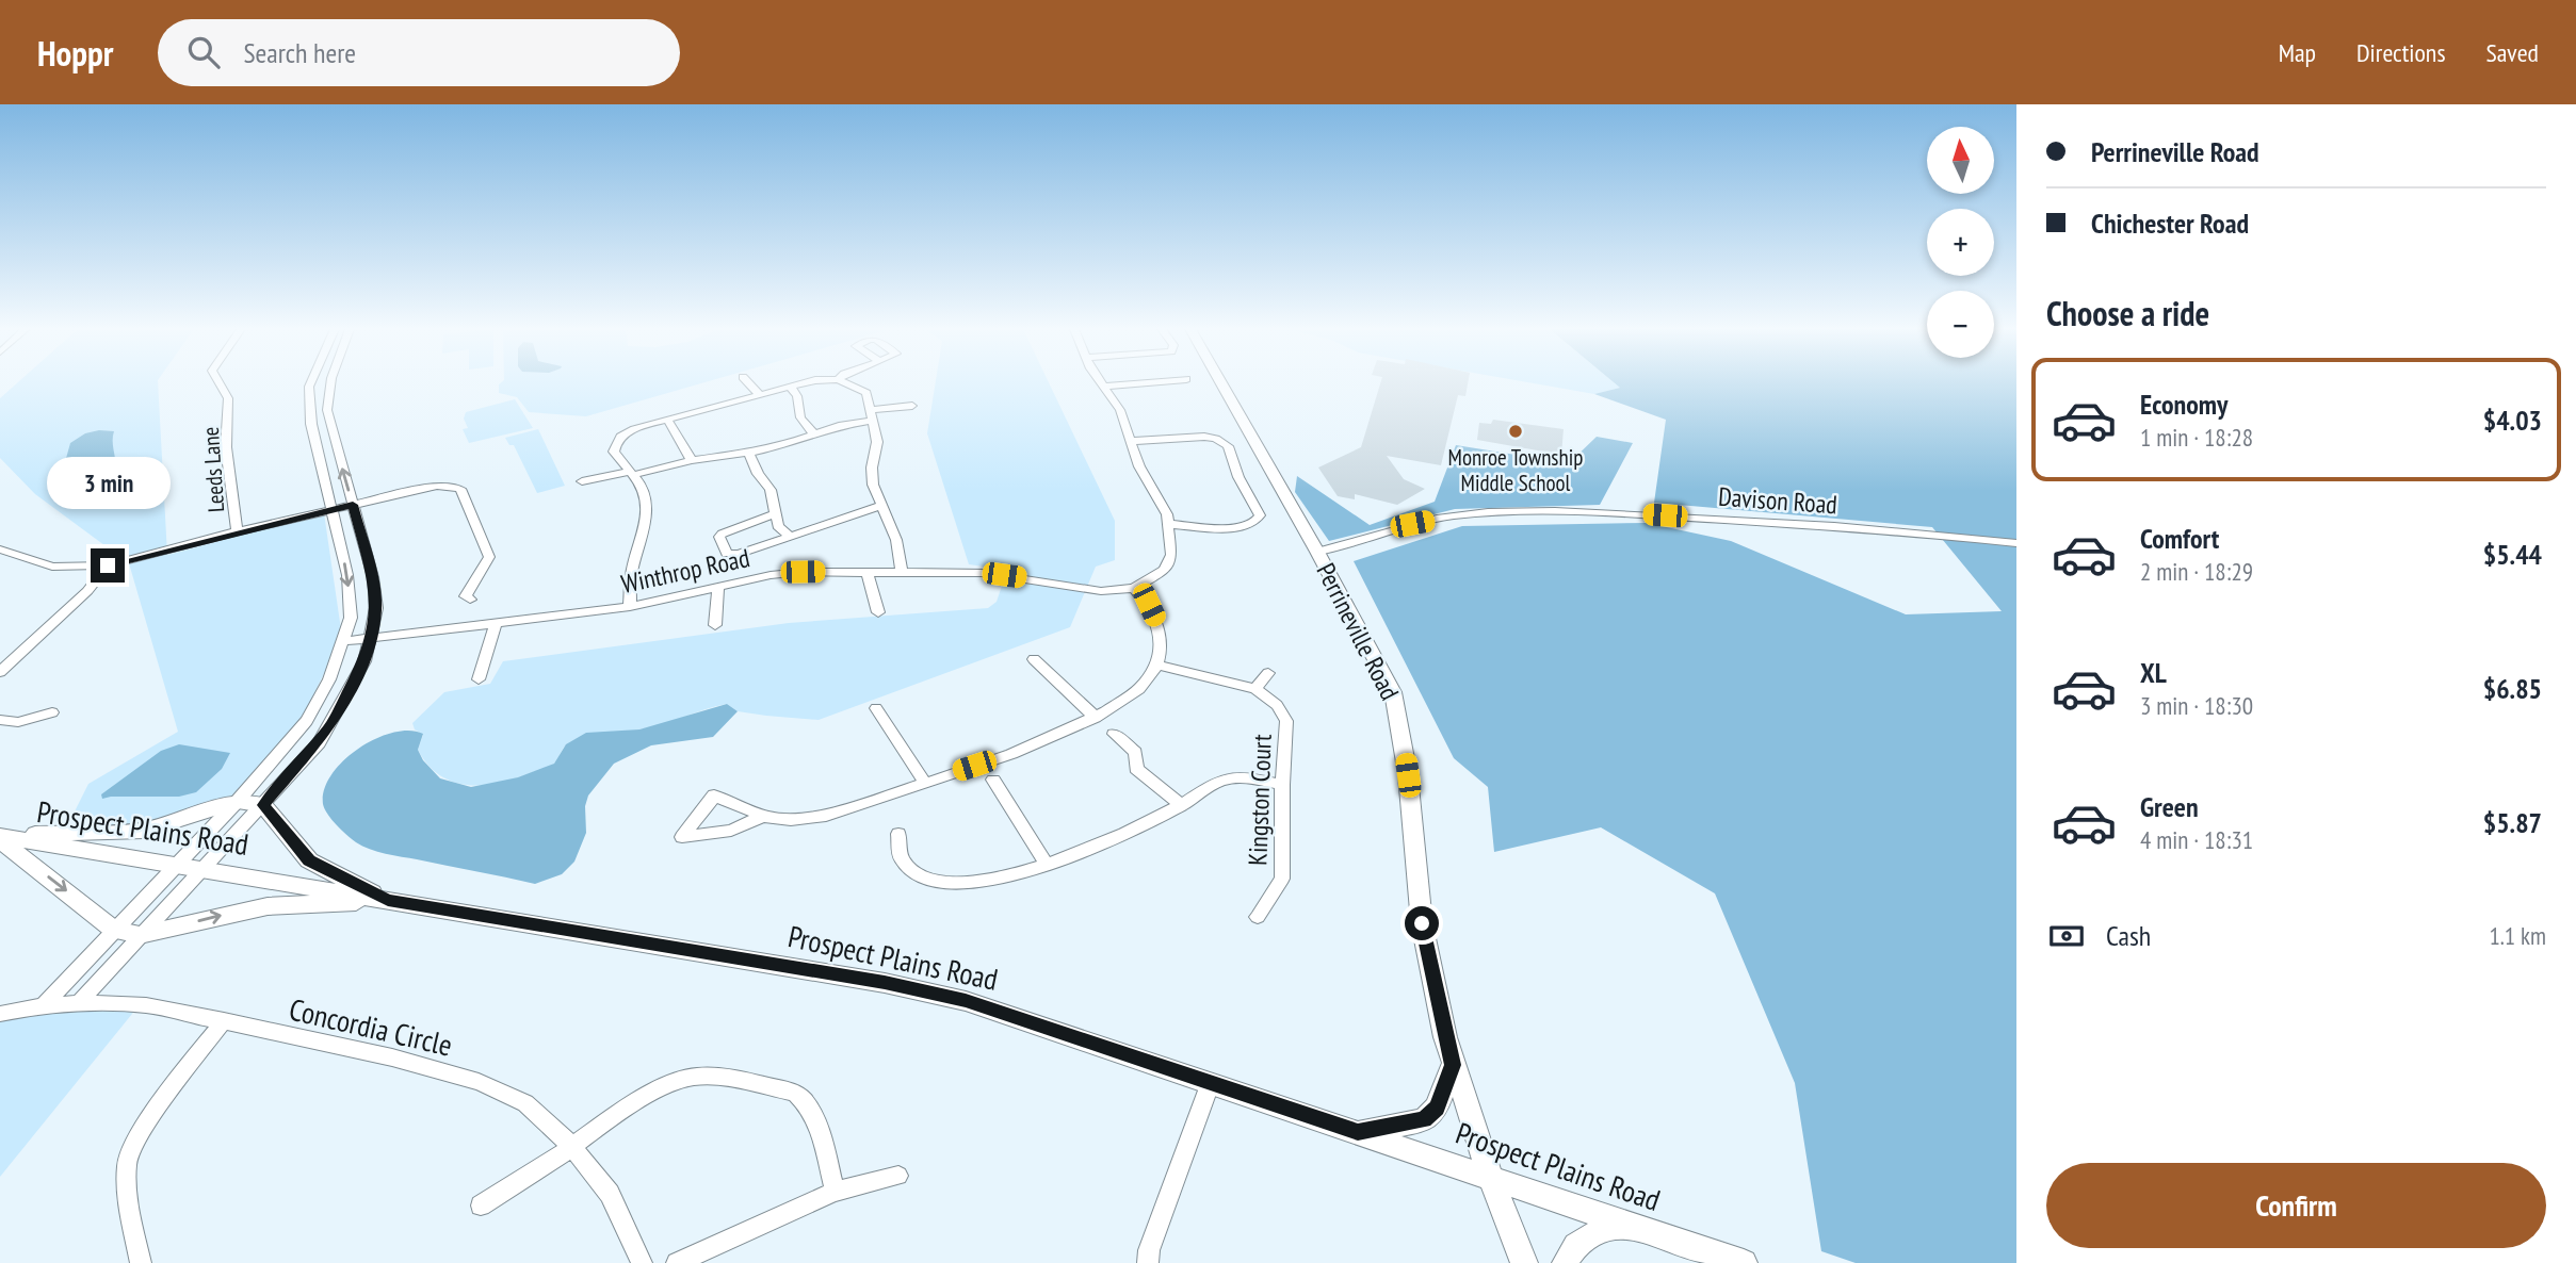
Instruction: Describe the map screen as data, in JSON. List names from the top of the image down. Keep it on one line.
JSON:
{"streets":{"street":["Leeds Lane","Davison Road","Winthrop Road","Perrineville Road","Kingston Court","Prospect Plains Road","Concordia Circle"]},"crossings":[["Davison Road","Perrineville Road"],["Perrineville Road","Prospect Plains Road"]],"places":["Monroe Township Middle School"],"north":"top","page":{"header":"Hoppr","search":"Search here","nav":["Map","Directions","Saved"],"banner":["Perrineville Road","Chichester Road"],"map_buttons":["+","−"],"heading":"Choose a ride","list":[{"name":"Economy","note":"1 min · 18:28","value":"$4.03"},{"name":"Comfort","note":"2 min · 18:29","value":"$5.44"},{"name":"XL","note":"3 min · 18:30","value":"$6.85"},{"name":"Green","note":"4 min · 18:31","value":"$5.87"}],"bubble":"3 min","pay":["Cash","1.1 km"],"buttons":"Confirm"}}
